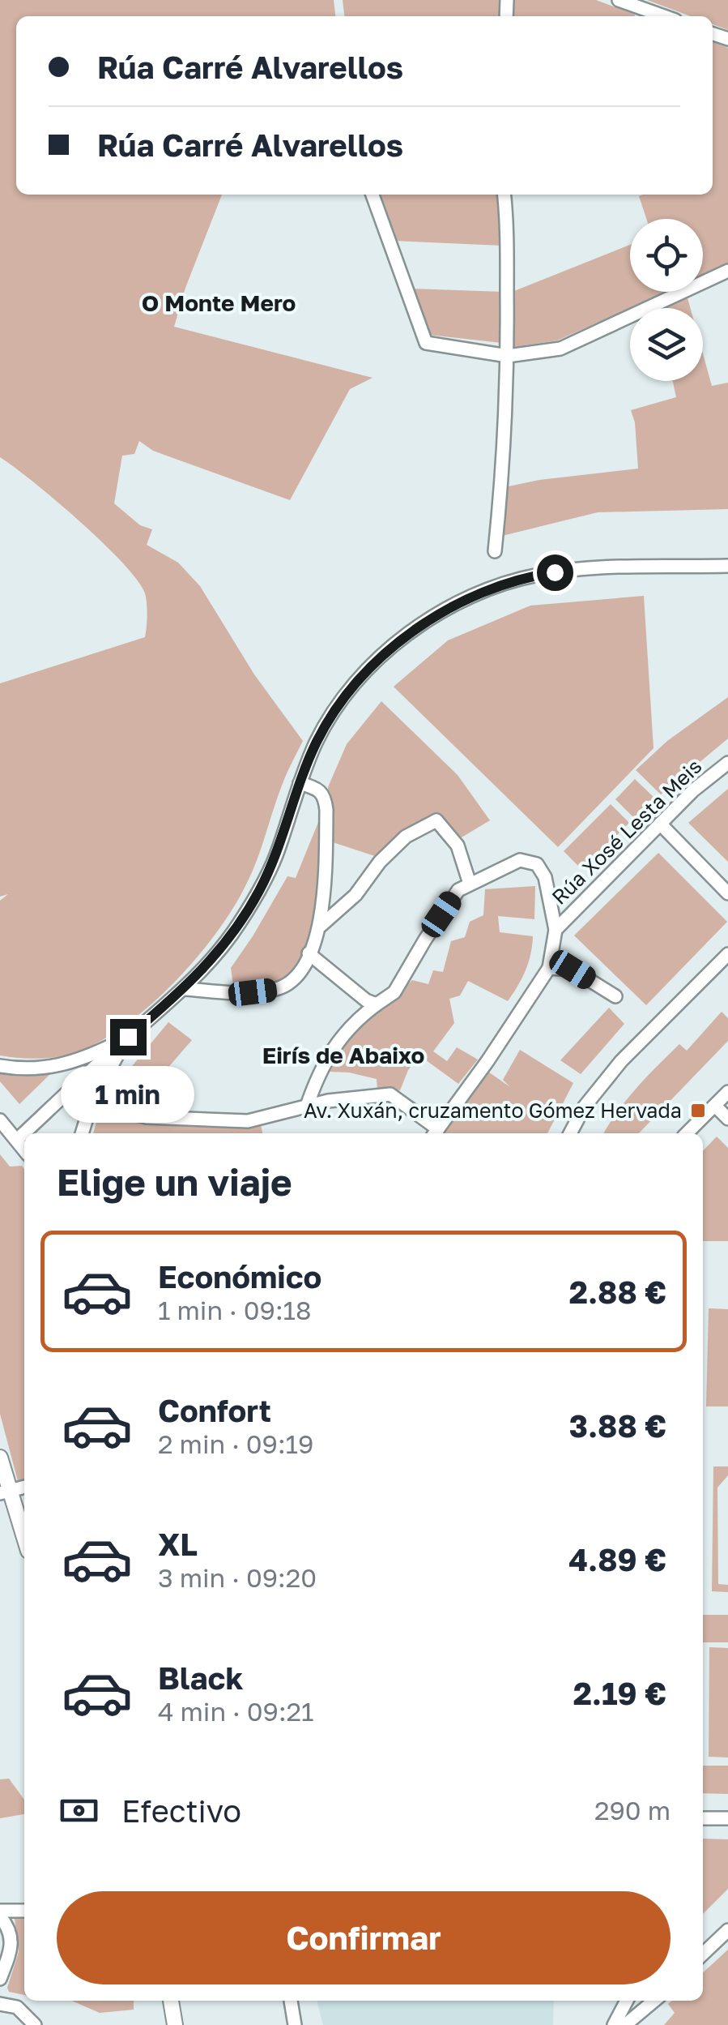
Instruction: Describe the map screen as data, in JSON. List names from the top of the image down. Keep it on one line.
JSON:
{"streets":{"street":["Rúa Xosé Lesta Meis"]},"districts":["O Monte Mero","Eirís de Abaixo"],"places":{"transit":["Av. Xuxán, cruzamento Gómez Hervada"]},"page":{"banner":["Rúa Carré Alvarellos","Rúa Carré Alvarellos"],"bubble":"1 min","heading":"Elige un viaje","list":[{"name":"Económico","note":"1 min · 09:18","value":"2.88 €"},{"name":"Confort","note":"2 min · 09:19","value":"3.88 €"},{"name":"XL","note":"3 min · 09:20","value":"4.89 €"},{"name":"Black","note":"4 min · 09:21","value":"2.19 €"}],"pay":["Efectivo","290 m"],"buttons":"Confirmar"}}
